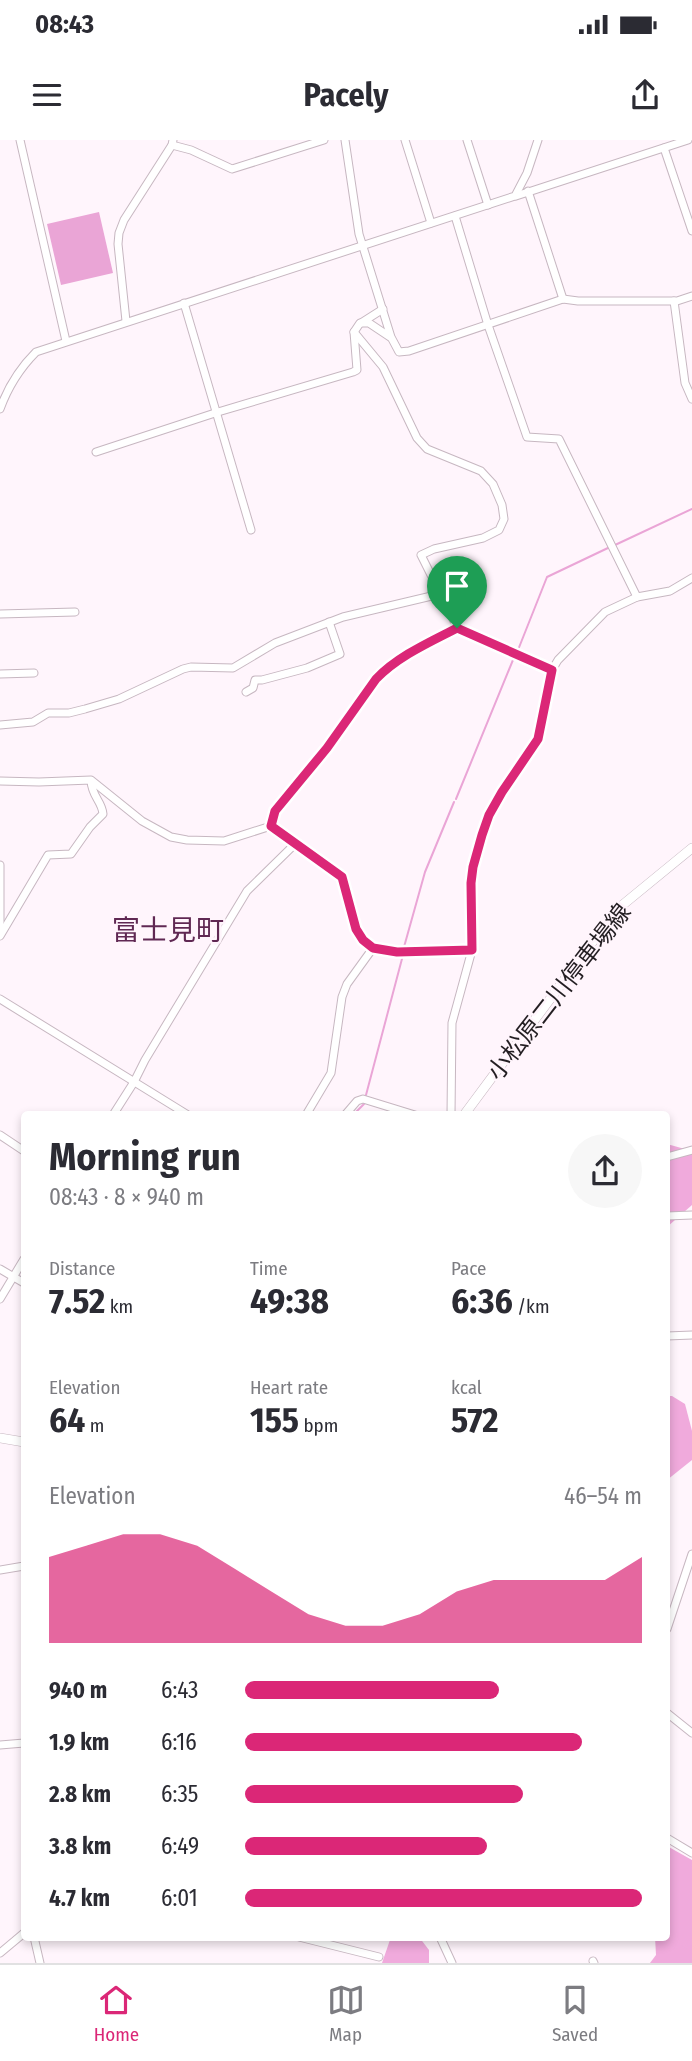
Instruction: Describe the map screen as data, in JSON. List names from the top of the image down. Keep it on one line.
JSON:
{"streets":{"main road":["小松原二川停車場線"]},"districts":["富士見町"],"page":{"status":"08:43","header":"Pacely","heading":["Morning run","08:43 · 8 × 940 m"],"stats":[["Distance","7.52 km"],["Time","49:38"],["Pace","6:36 /km"],["Elevation","64 m"],["Heart rate","155 bpm"],["kcal","572"]],"chart":["Elevation","46–54 m"],"list":[{"name":"940 m","note":"6:43"},{"name":"1.9 km","note":"6:16"},{"name":"2.8 km","note":"6:35"},{"name":"3.8 km","note":"6:49"},{"name":"4.7 km","note":"6:01"}],"tabs":["Home","Map","Saved"]}}
